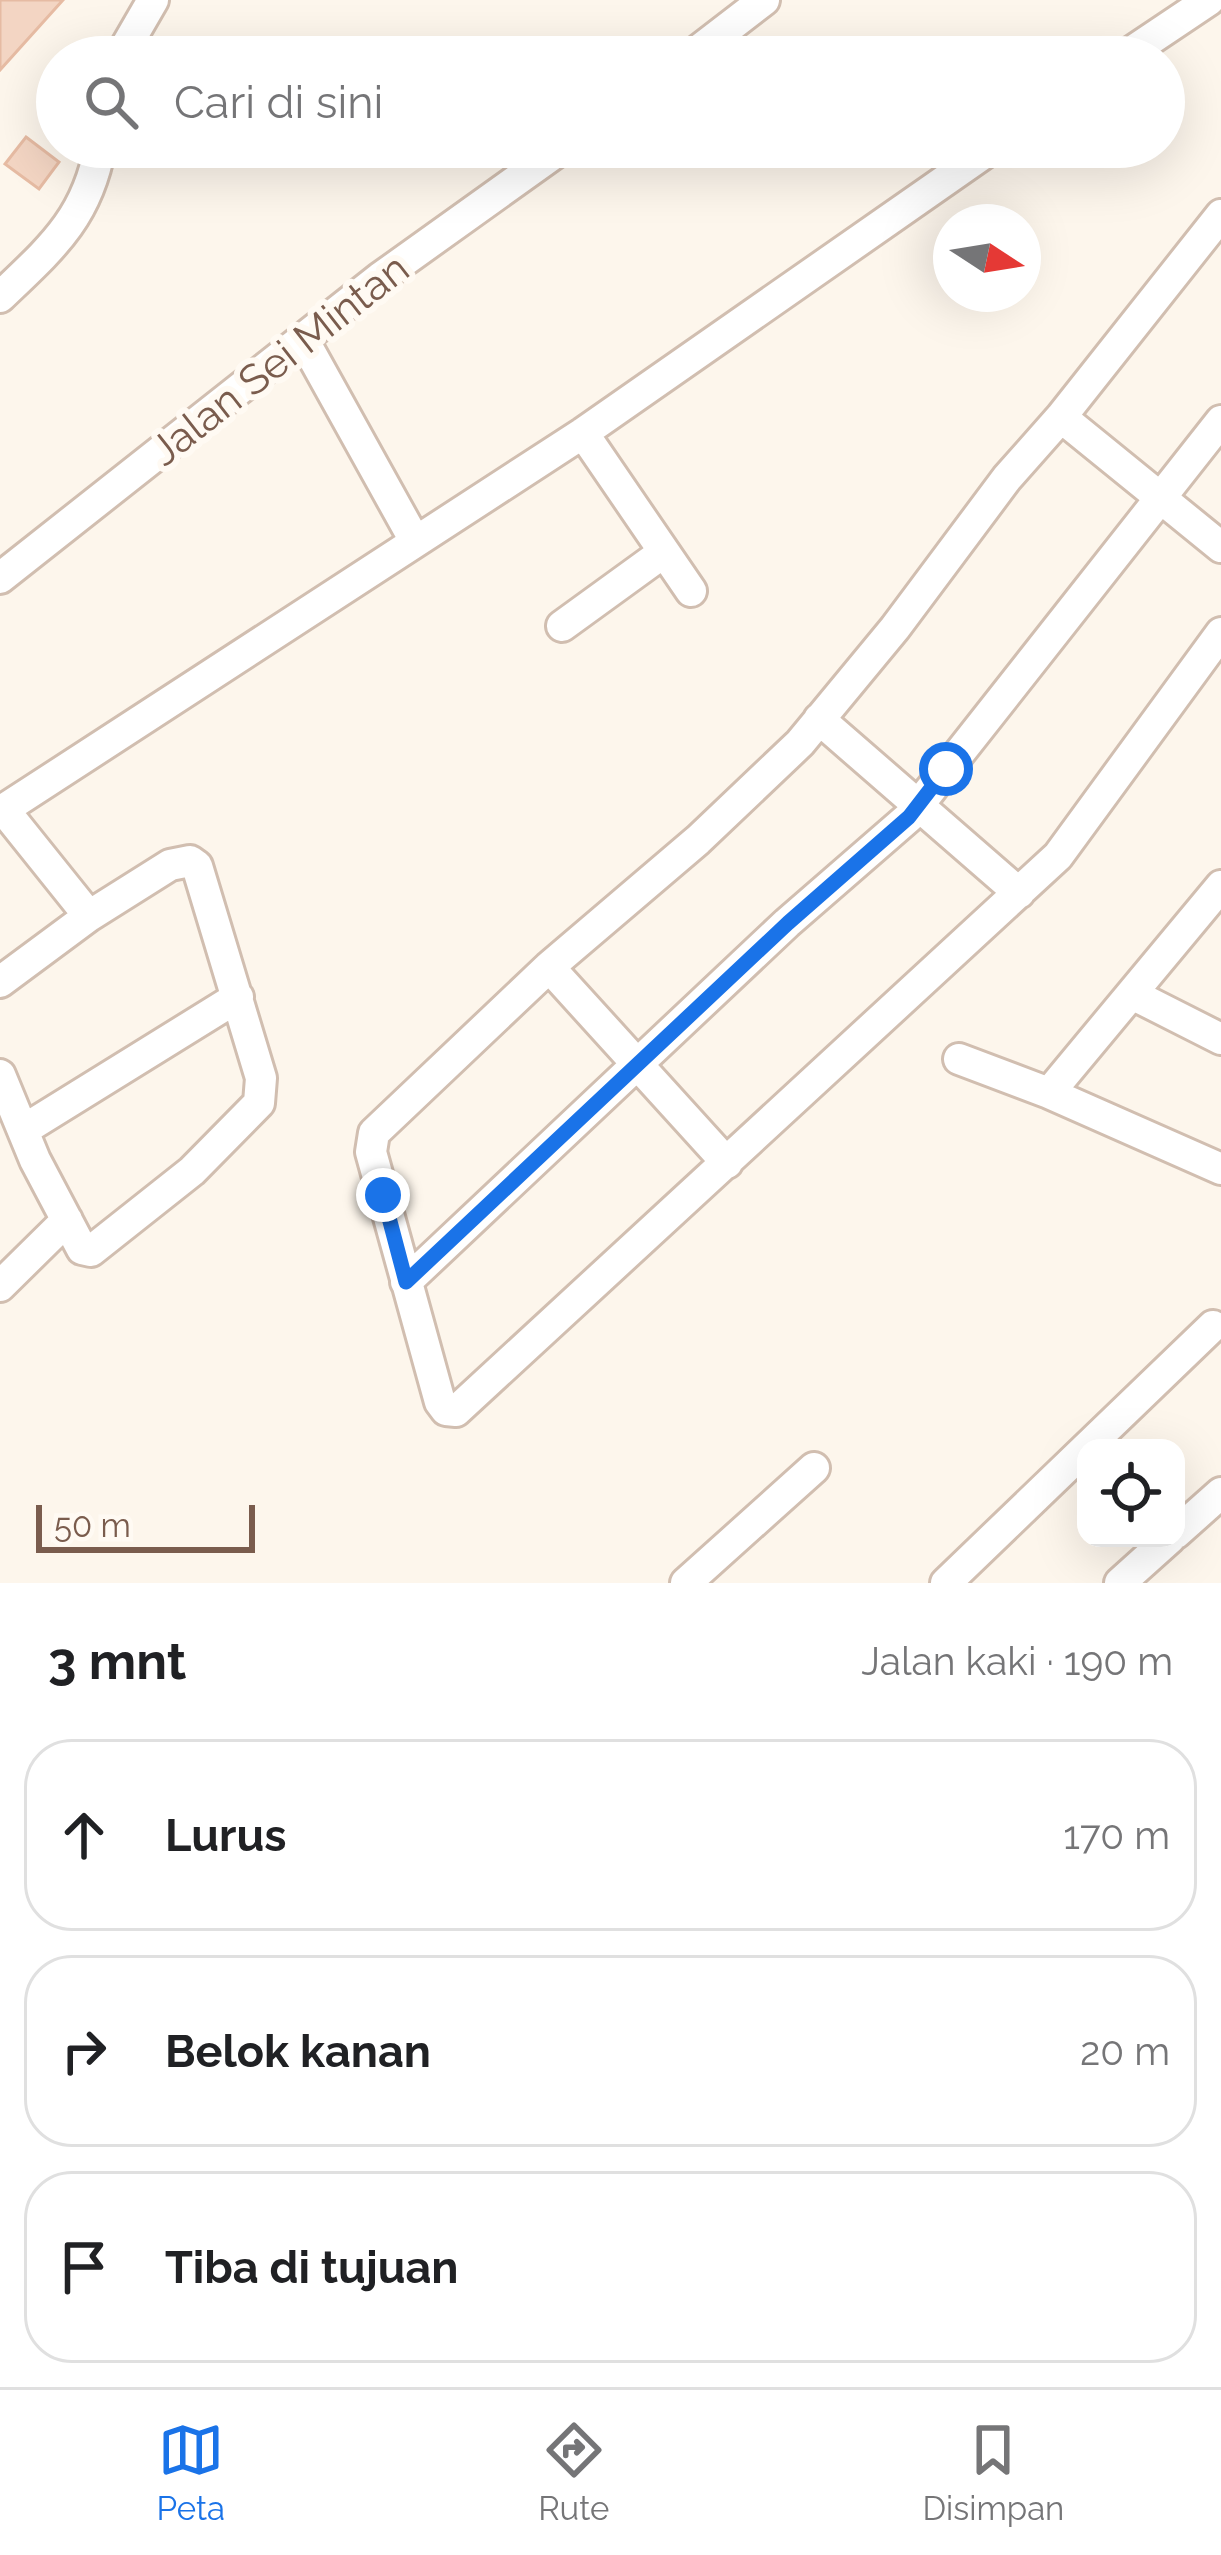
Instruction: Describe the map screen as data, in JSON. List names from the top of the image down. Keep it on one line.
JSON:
{"streets":{"street":["Jalan Sei Mintan"]},"scale_bar":"50 m","north":"right","page":{"search":"Cari di sini","scale":"50 m","heading":["3 mnt","Jalan kaki · 190 m"],"list":[["Lurus","170 m"],["Belok kanan","20 m"],"Tiba di tujuan"],"nav":["Peta","Rute","Disimpan"]}}
